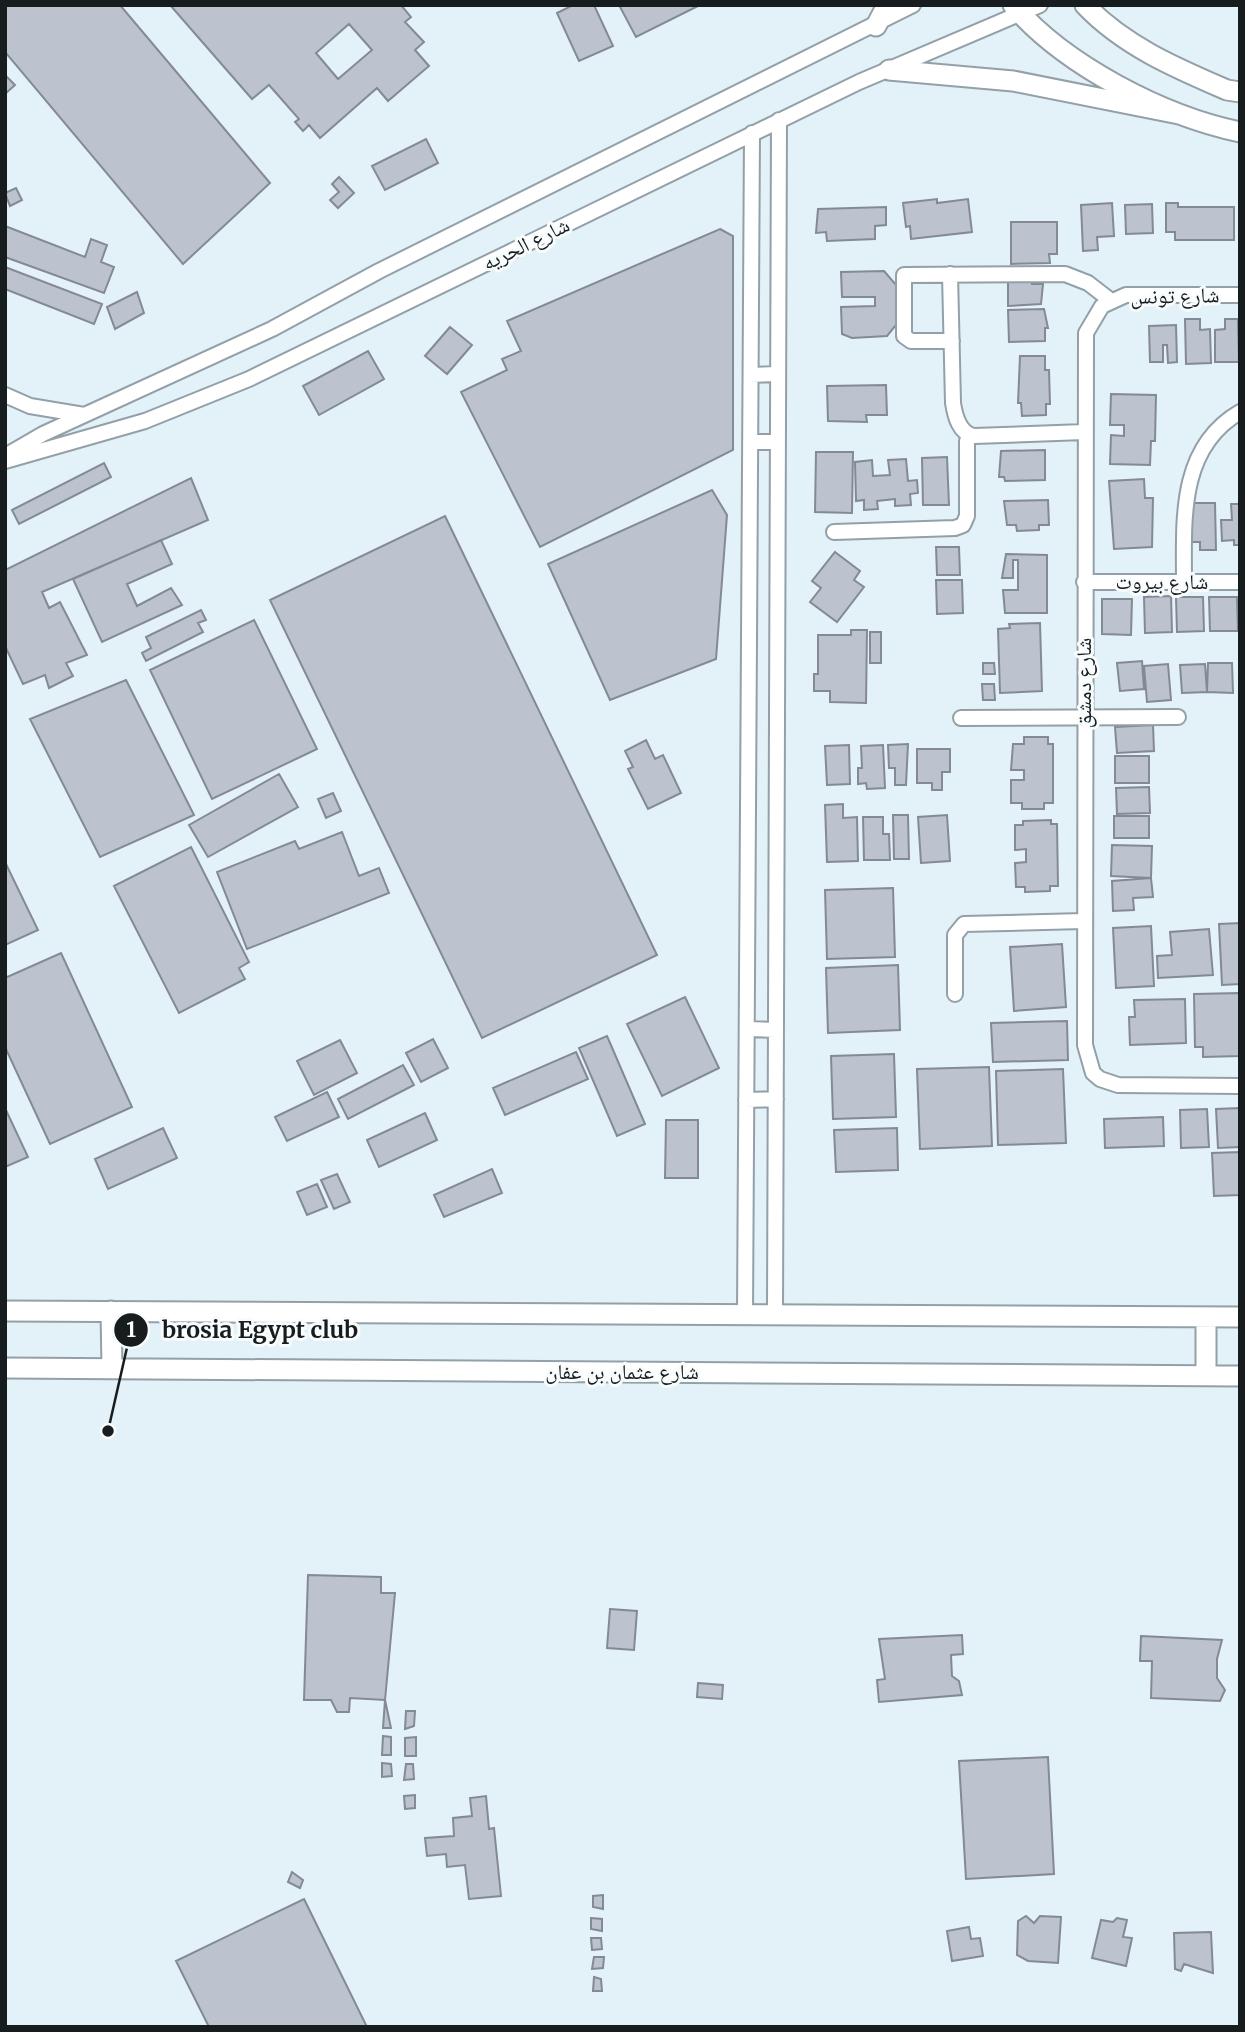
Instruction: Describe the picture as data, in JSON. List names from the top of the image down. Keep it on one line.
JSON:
{"streets":{"main road":["شارع عثمان بن عفان"],"street":["شارع الحريه","شارع تونس","شارع بيروت","شارع دمشق"]},"crossings":[["شارع تونس","شارع دمشق"],["شارع بيروت","شارع دمشق"]],"places":["brosia Egypt club"]}
